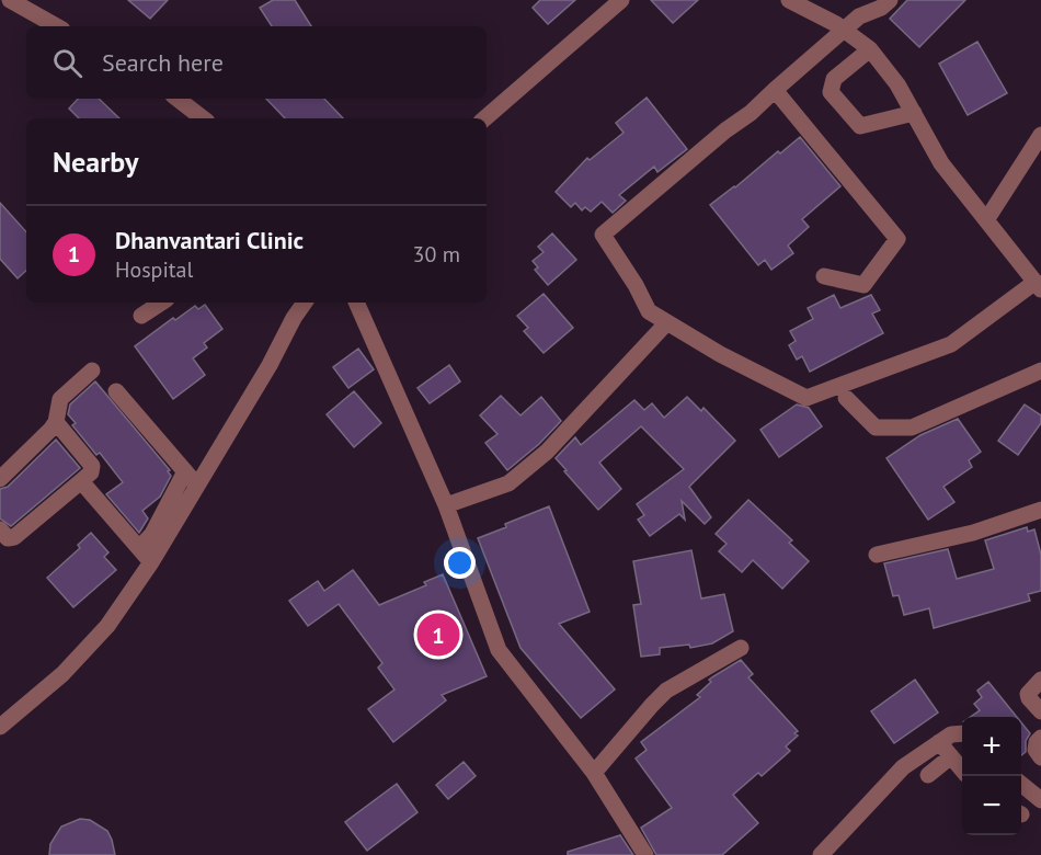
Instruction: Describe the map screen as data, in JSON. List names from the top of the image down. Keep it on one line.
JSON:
{"page":{"search":"Search here","heading":"Nearby","list":[{"mark":"1","name":"Dhanvantari Clinic","note":"Hospital","value":"30 m"}],"pins":"1","map_buttons":["+","−"]}}
